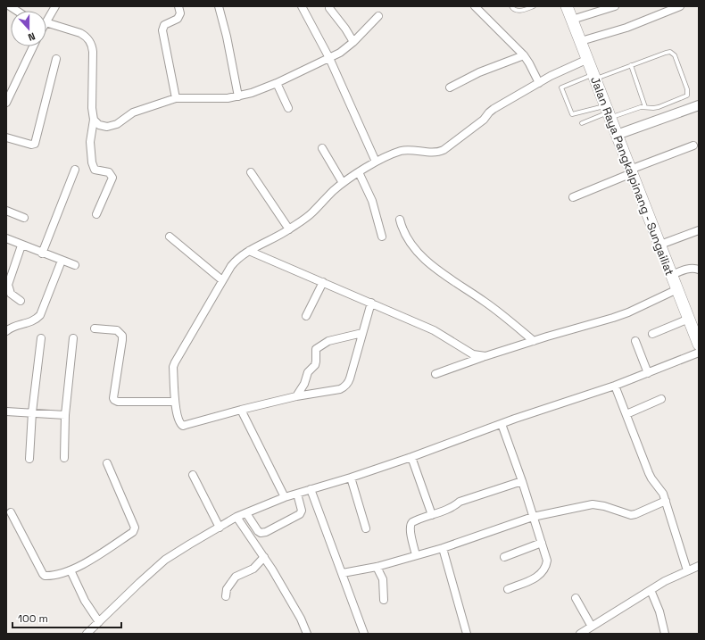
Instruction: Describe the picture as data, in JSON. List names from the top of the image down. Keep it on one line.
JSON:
{"streets":{"highway":["Jalan Raya Pangkalpinang - Sungailiat"]},"scale_bar":"100 m","north":"bottom"}
